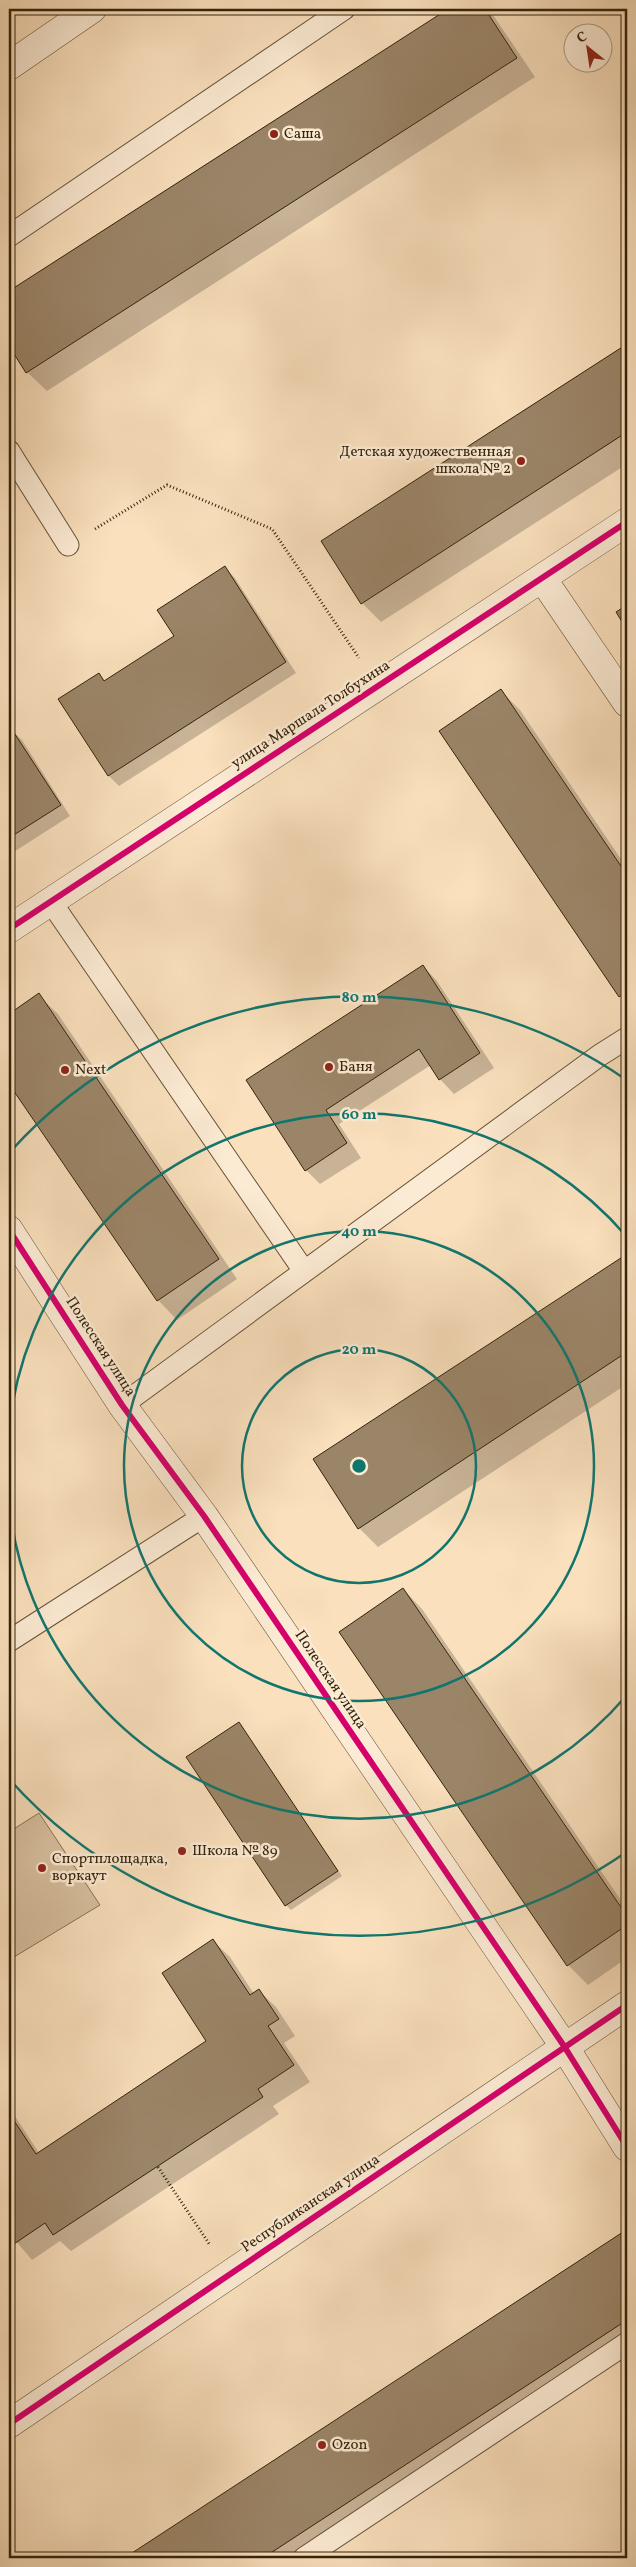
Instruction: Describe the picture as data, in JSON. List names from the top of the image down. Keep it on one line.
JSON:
{"streets":{"street":["улица Маршала Толбухина","Полесская улица","Республиканская улица"]},"crossings":[["Полесская улица","Республиканская улица"]],"places":["Саша","Детская художественная школа № 2","Баня","Next","Школа № 89","Спортплощадка, воркаут","Ozon"],"north":"top left","rings":["80 m","60 m","40 m","20 m"]}
